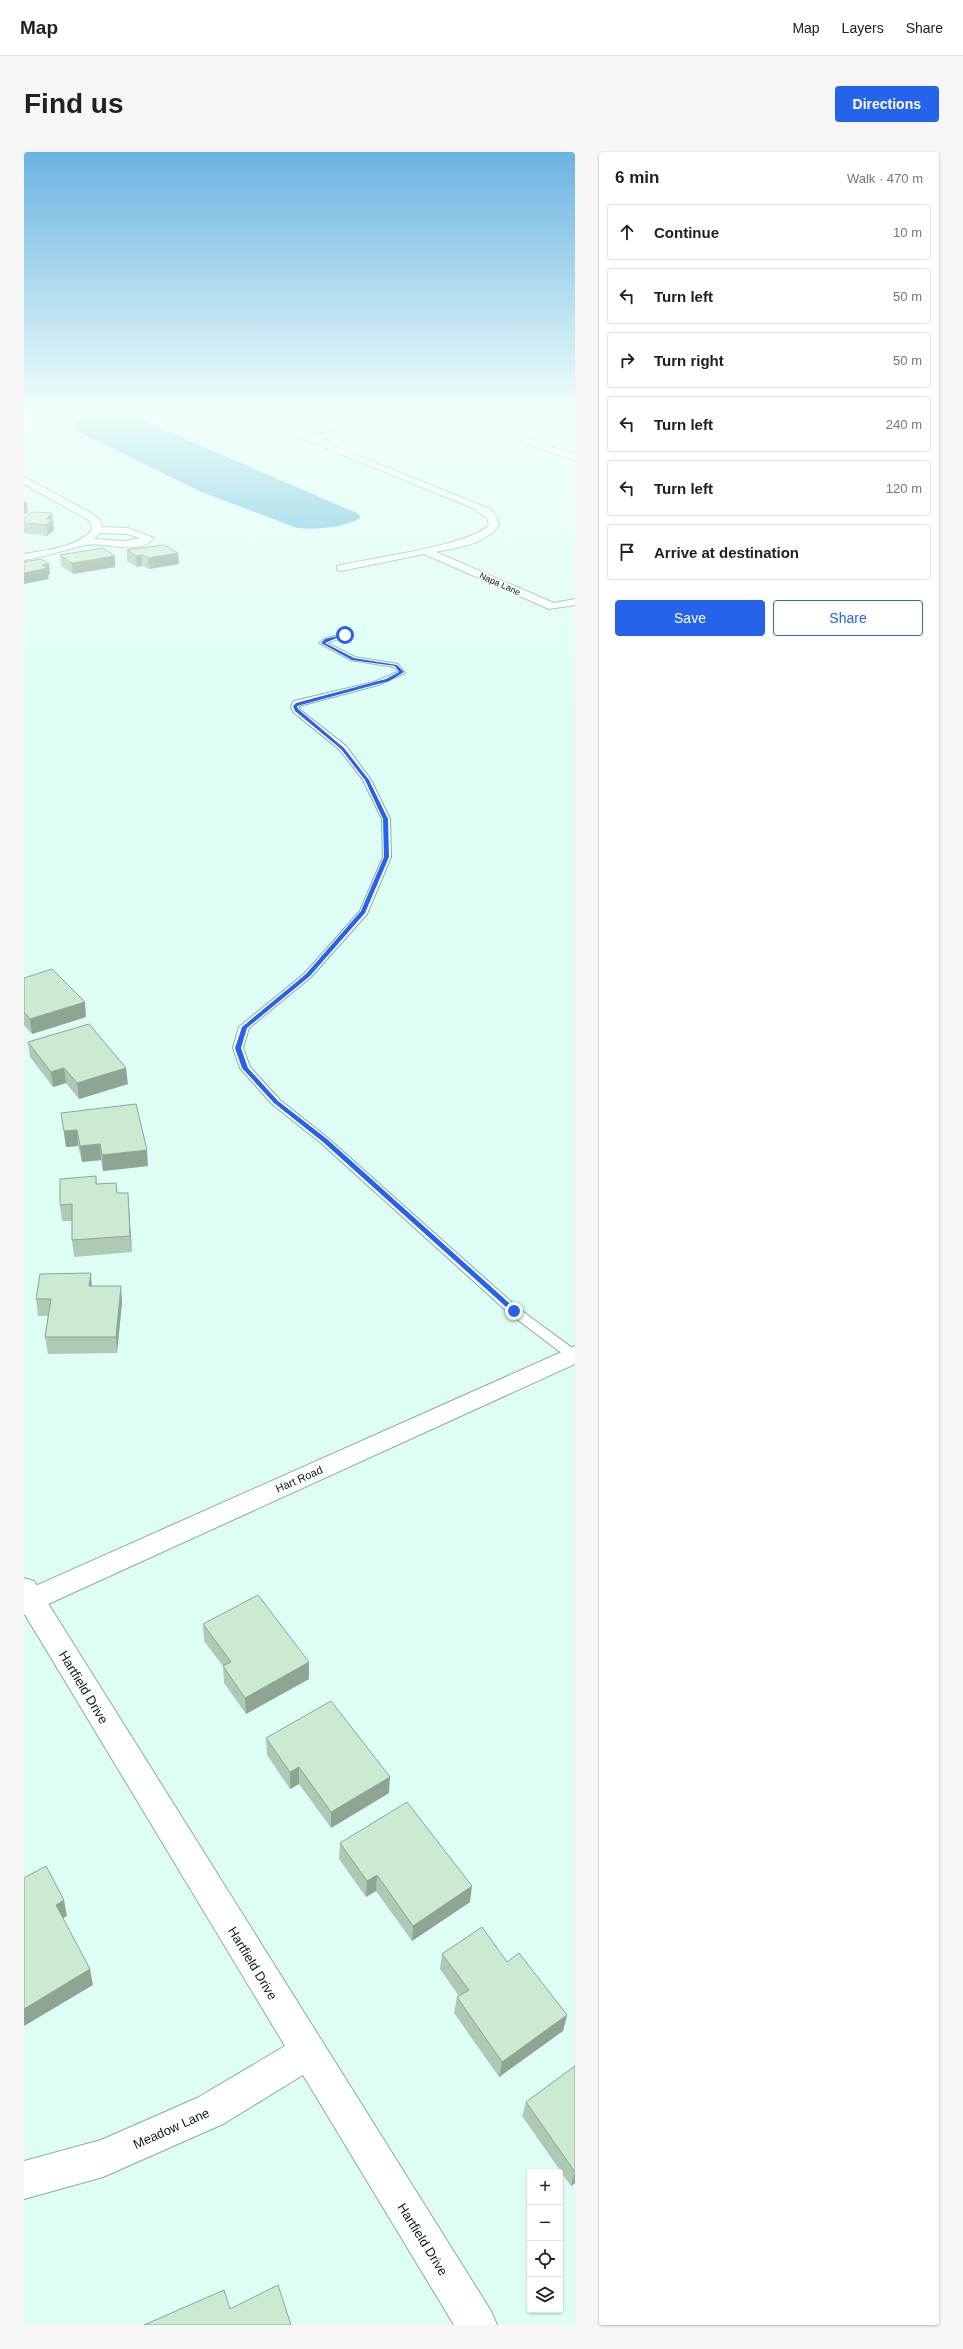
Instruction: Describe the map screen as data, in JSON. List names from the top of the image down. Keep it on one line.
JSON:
{"streets":{"street":["Napa Lane","Hart Road","Hartfield Drive","Meadow Lane"]},"crossings":[["Hart Road","Hartfield Drive"],["Hartfield Drive","Meadow Lane"]],"page":{"header":"Map","nav":["Map","Layers","Share"],"buttons":["Directions",["Save","Share"]],"title":"Find us","heading":["6 min","Walk · 470 m"],"list":[["Continue","10 m"],["Turn left","50 m"],["Turn right","50 m"],["Turn left","240 m"],["Turn left","120 m"],"Arrive at destination"],"map_buttons":["+","−"]}}
